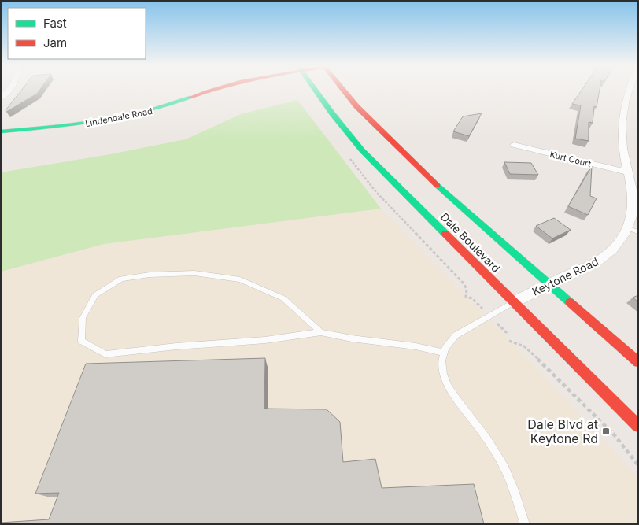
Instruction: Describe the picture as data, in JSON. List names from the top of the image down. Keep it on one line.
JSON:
{"streets":{"main road":["Lindendale Road","Dale Boulevard"],"street":["Kurt Court","Keytone Road"]},"crossings":[["Kurt Court","Keytone Road"],["Dale Boulevard","Keytone Road"]],"places":{"transit":["Dale Blvd at Keytone Rd"]},"legend":["Fast","Jam"]}
